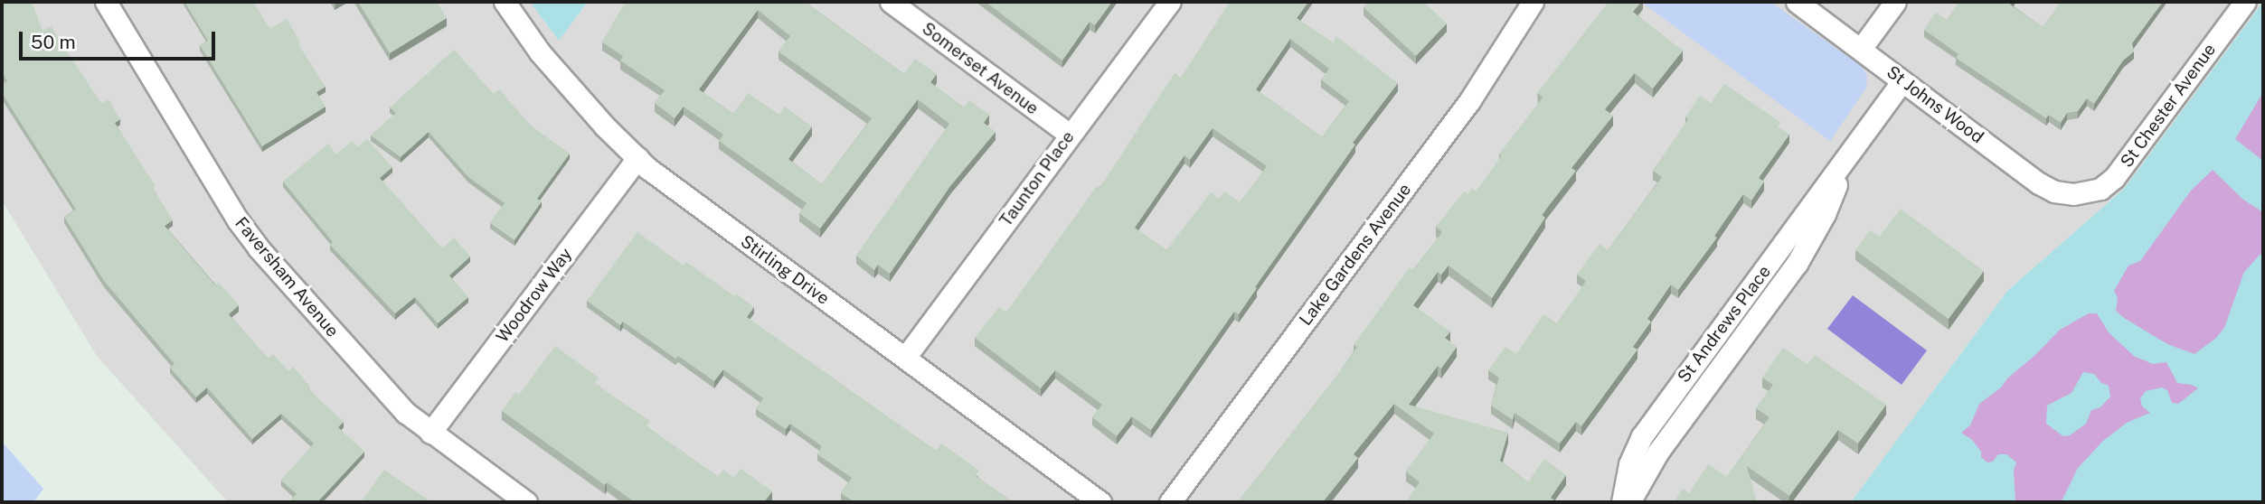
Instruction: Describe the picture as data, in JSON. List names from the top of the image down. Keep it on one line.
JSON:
{"streets":{"street":["Somerset Avenue","St Johns Wood","St Chester Avenue","Taunton Place","Lake Gardens Avenue","Stirling Drive","Faversham Avenue","Woodrow Way","St Andrews Place"]},"crossings":[["Somerset Avenue","Taunton Place"],["St Johns Wood","St Chester Avenue"],["St Johns Wood","St Andrews Place"],["Taunton Place","Stirling Drive"],["Stirling Drive","Woodrow Way"],["Faversham Avenue","Woodrow Way"]],"scale_bar":"50 m"}
